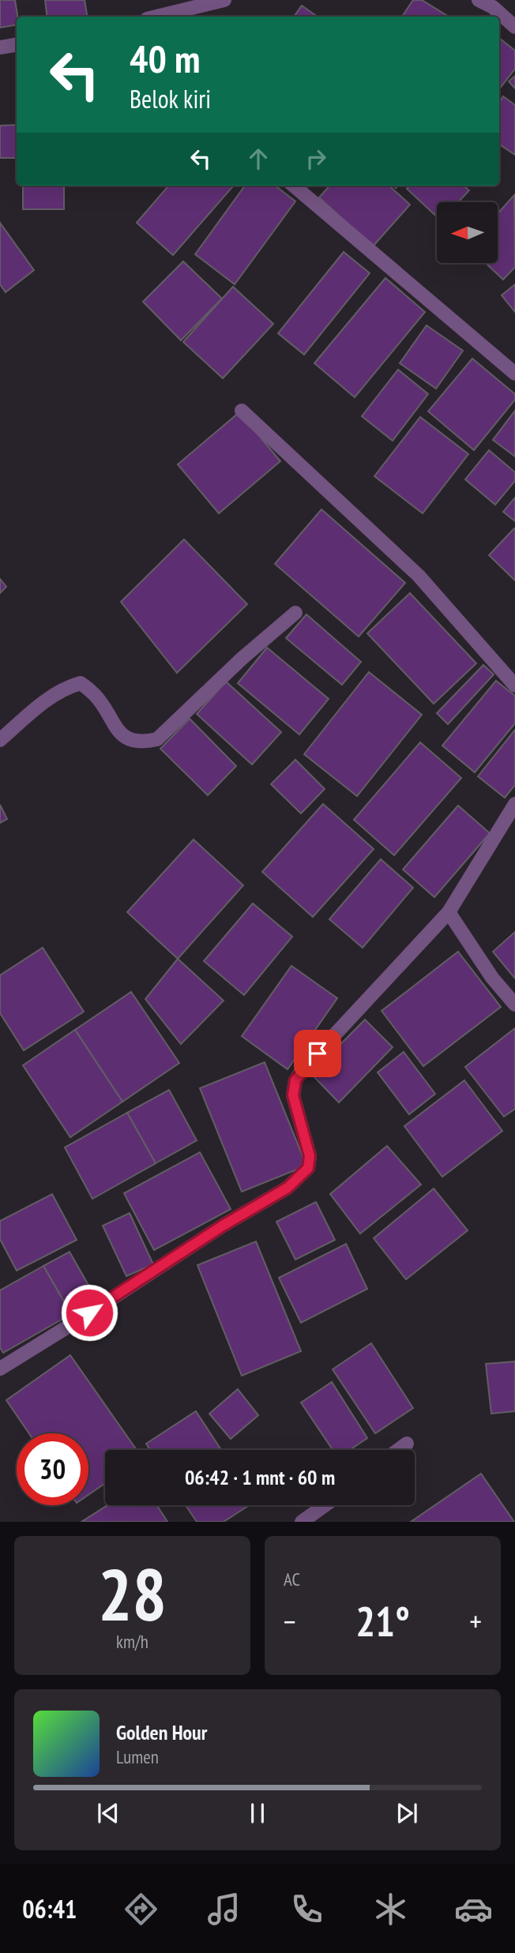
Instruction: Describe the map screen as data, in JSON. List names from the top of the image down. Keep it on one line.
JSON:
{"north":"left","page":{"turn":["40 m","Belok kiri"],"limit":"30","trip":"06:42 · 1 mnt · 60 m","tile":[["28","km/h"],"AC"],"heat":["−","21°","+"],"song":["Golden Hour","Lumen"],"tabs":"06:41"}}
